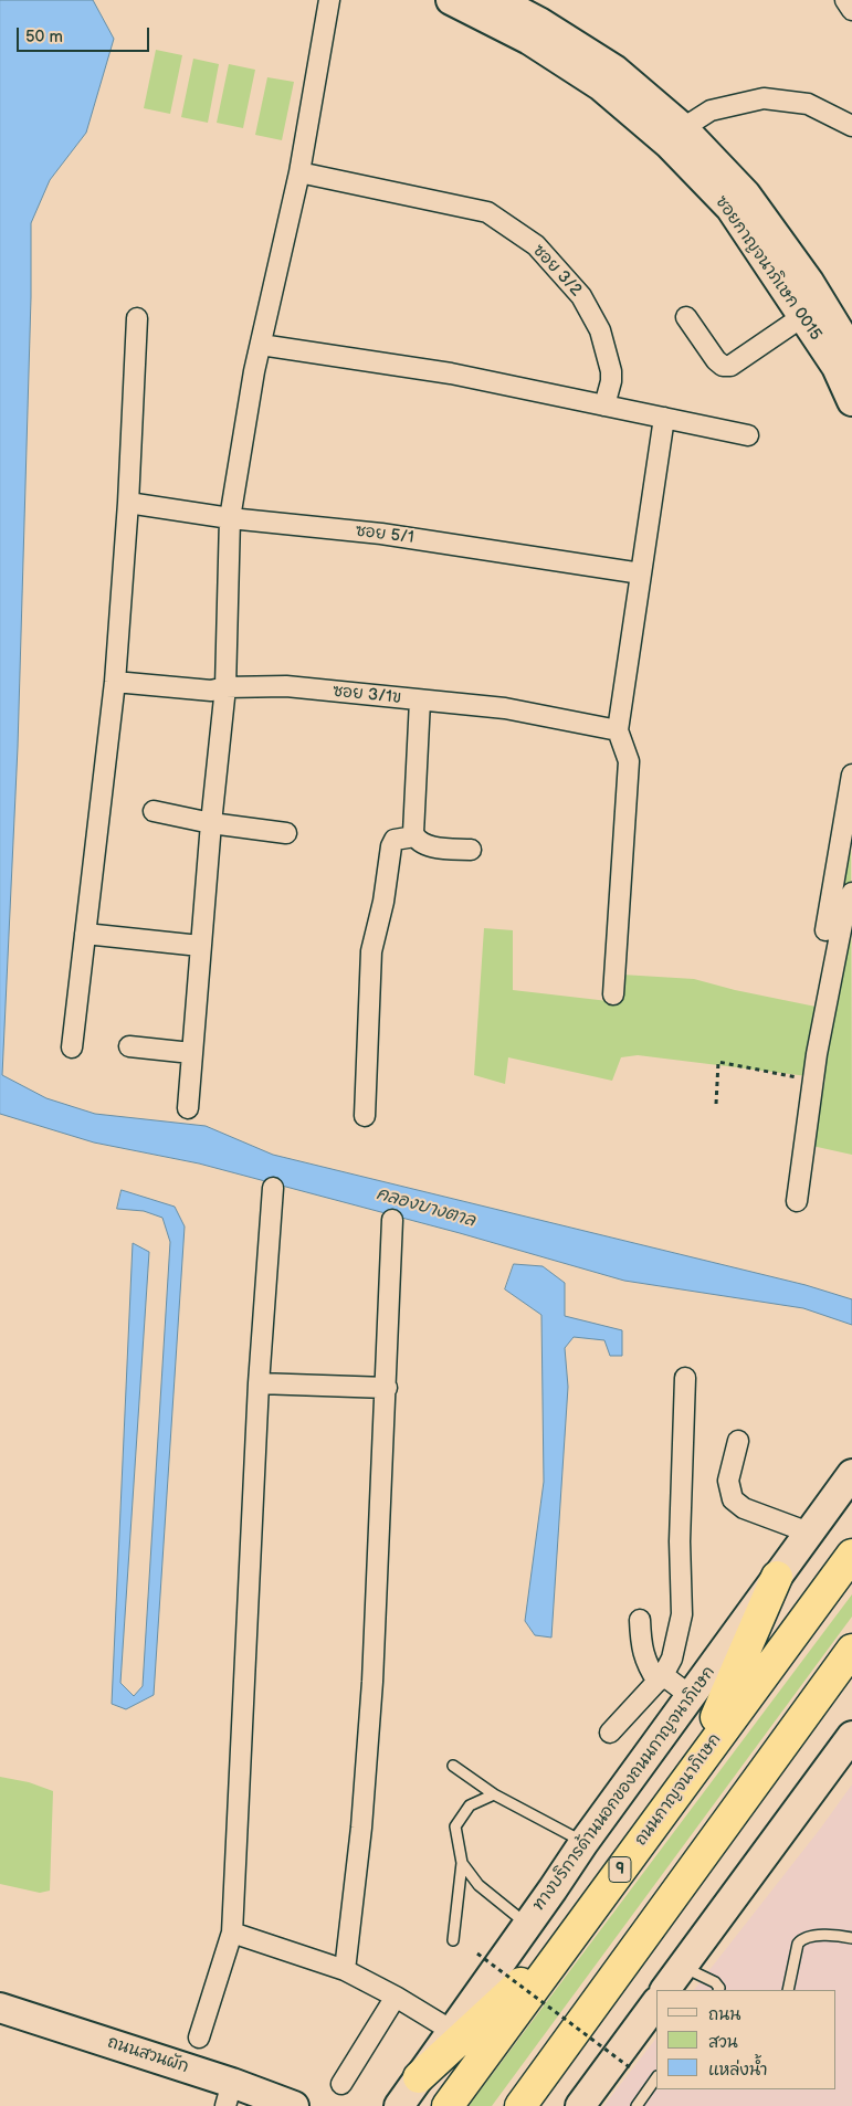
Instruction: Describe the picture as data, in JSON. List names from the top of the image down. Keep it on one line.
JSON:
{"streets":{"highway":["ถนนกาญจนาภิเษก","9"],"street":["ซอยกาญจนาภิเษก 0015","ซอย 3/2","ซอย 5/1","ซอย 3/1ข","ทางบริการด้านนอกของถนนกาญจนาภิเษก","ถนนสวนผัก"]},"water":["คลองบางตาล"],"legend":["ถนน","สวน","แหล่งน้ำ"],"scale_bar":"50 m"}
